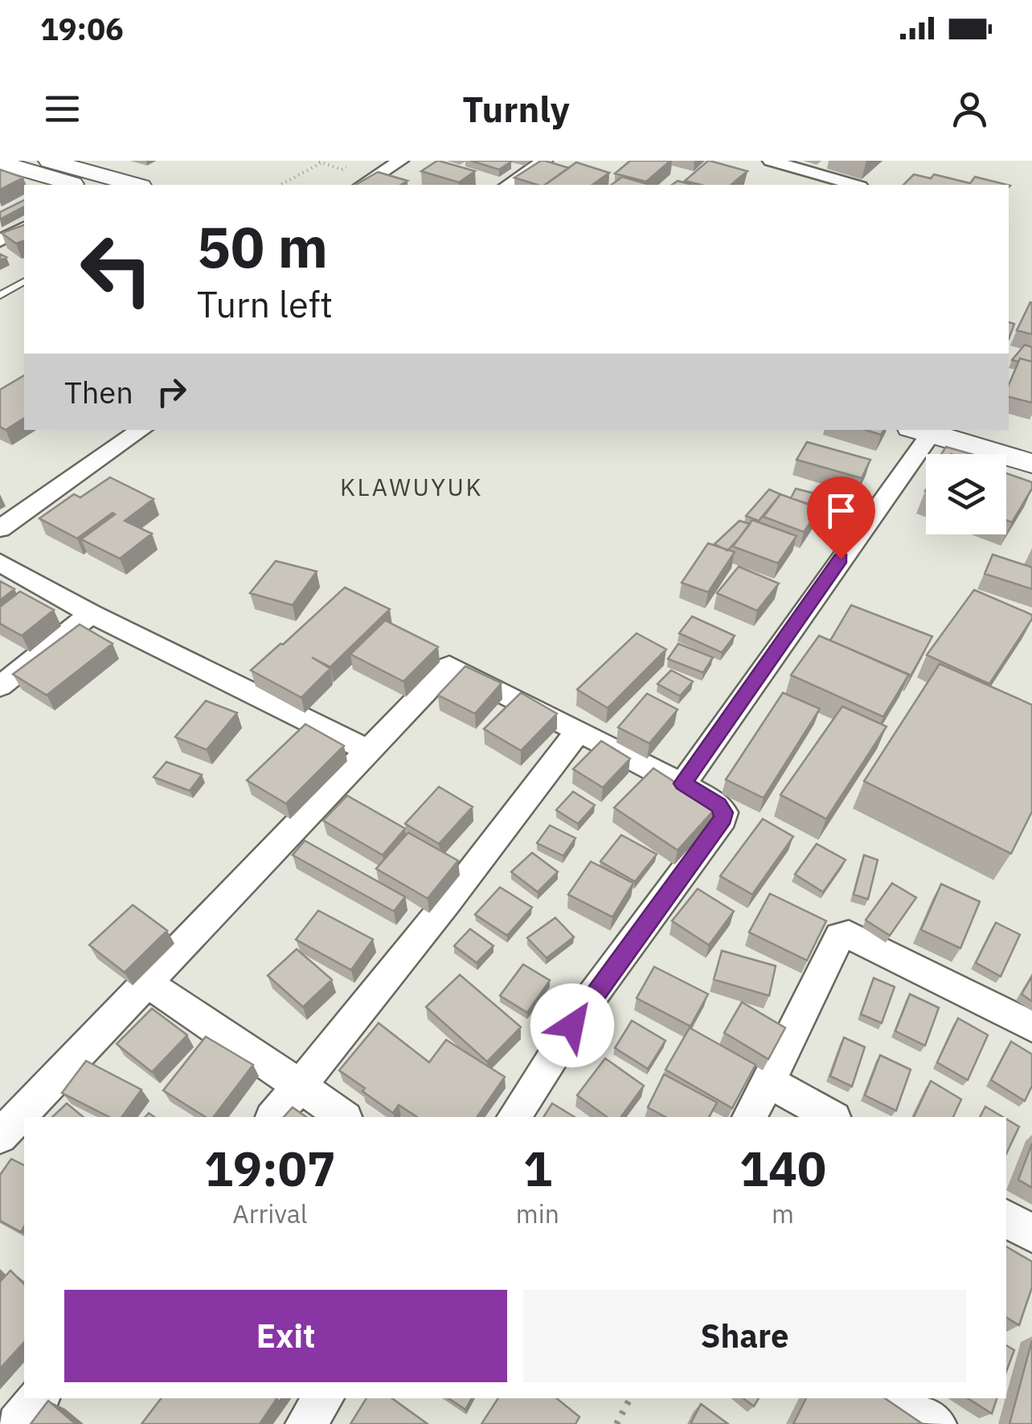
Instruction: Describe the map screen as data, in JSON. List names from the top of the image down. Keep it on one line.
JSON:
{"districts":["KLAWUYUK"],"page":{"status":"19:06","header":"Turnly","turn":["50 m","Turn left"],"then":"Then","eta":["19:07","Arrival","1","min","140","m"],"buttons":["Exit","Share"]}}
